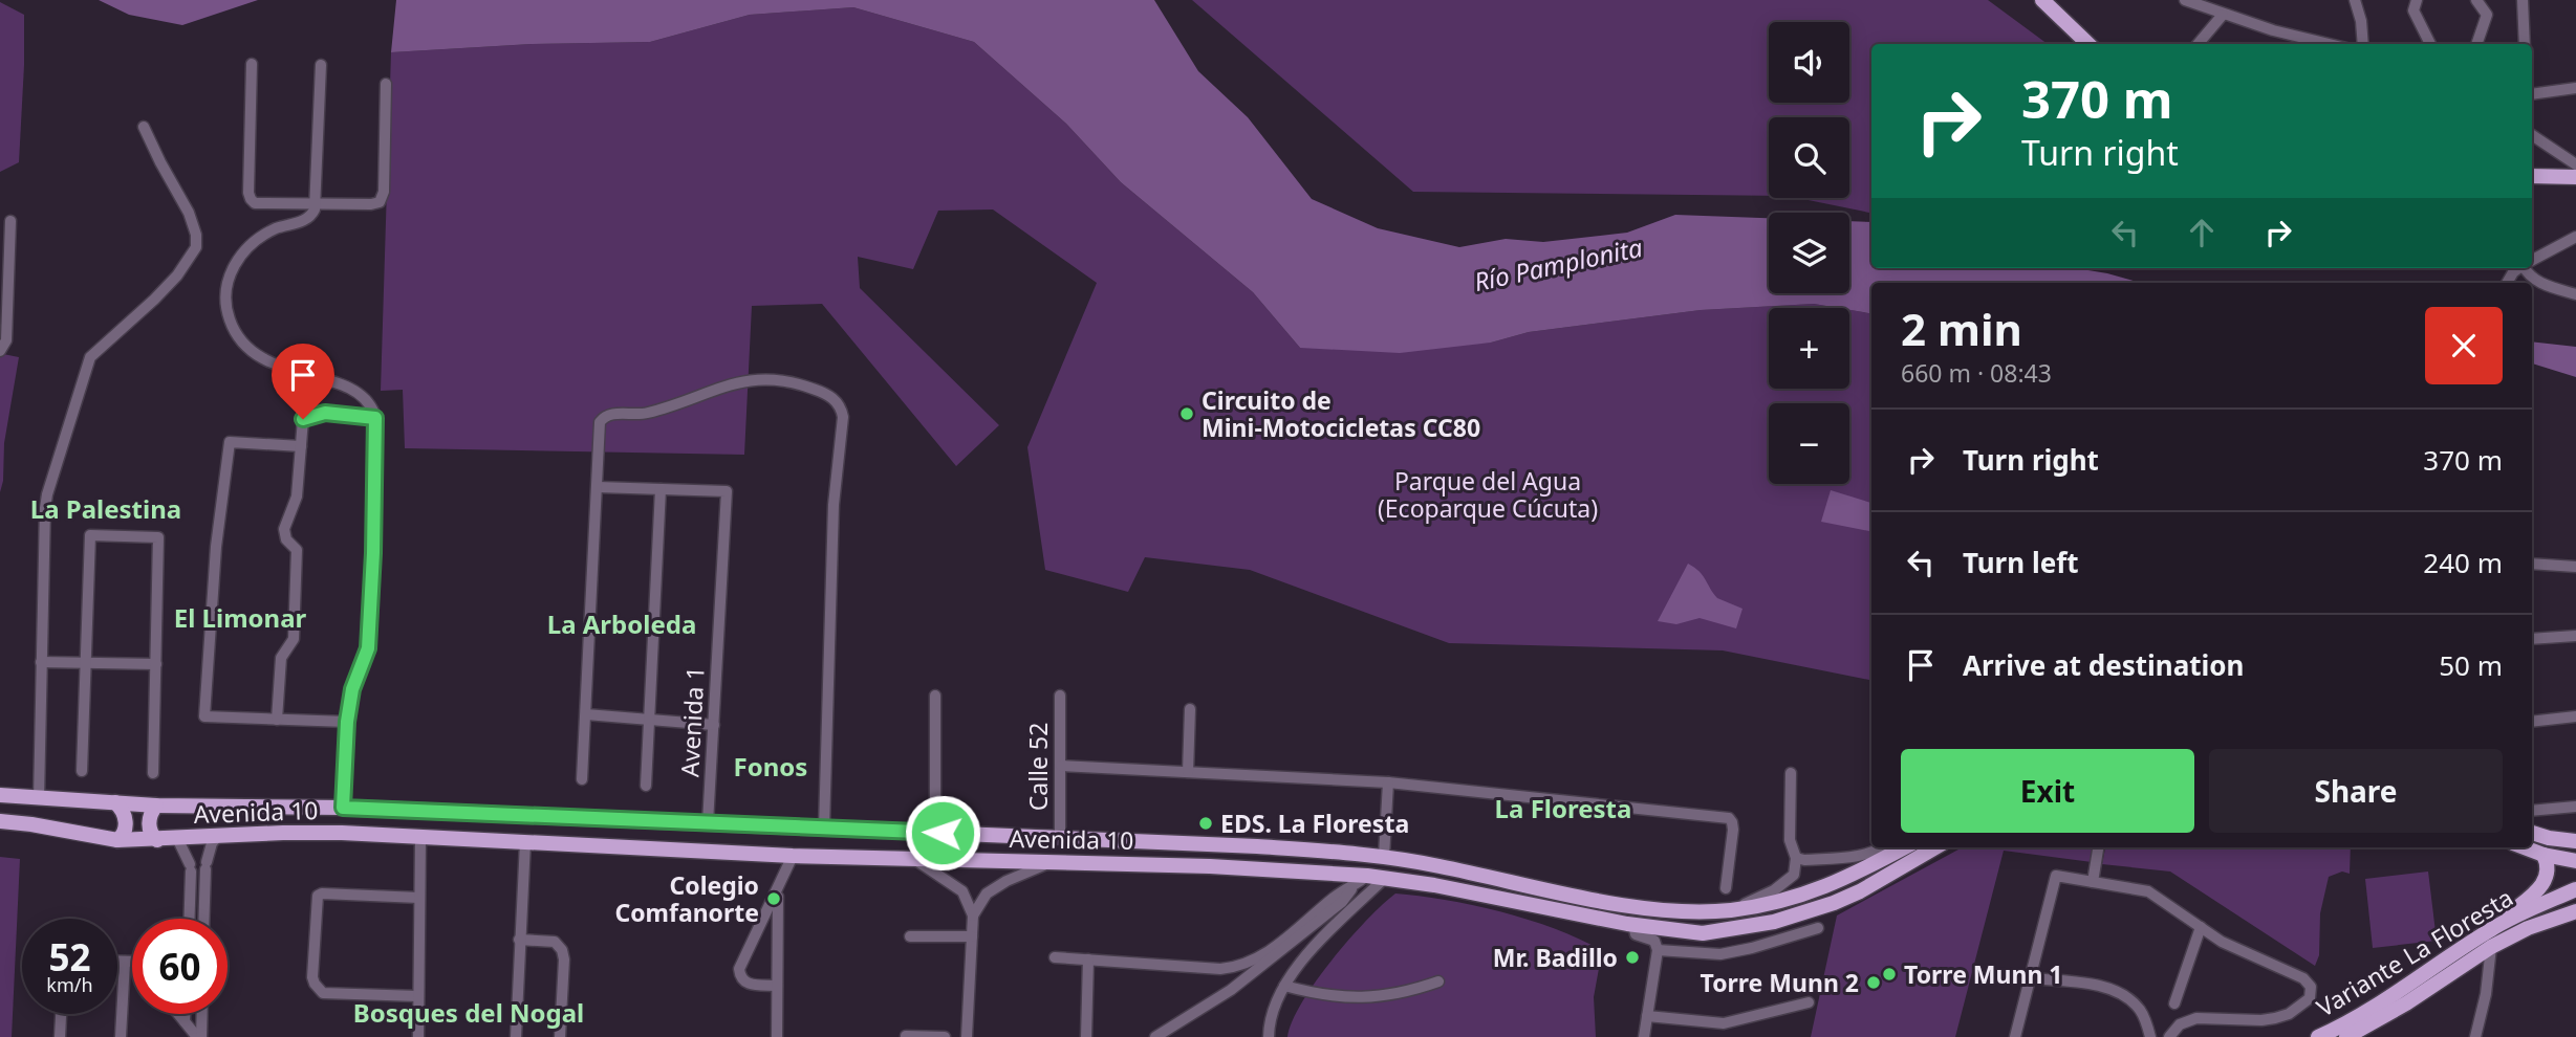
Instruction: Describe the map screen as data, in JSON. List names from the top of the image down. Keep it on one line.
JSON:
{"streets":{"main road":["Avenida 10","Variante La Floresta"],"street":["Avenida 1","Calle 52"]},"crossings":[["Avenida 1","Avenida 10"],["Calle 52","Avenida 10"]],"districts":["La Palestina","El Limonar","La Arboleda","Fonos","La Floresta","Bosques del Nogal"],"water":["Río Pamplonita"],"parks":["Parque del Agua (Ecoparque Cúcuta)"],"places":["Circuito de Mini-Motocicletas CC80","EDS. La Floresta","Colegio Comfanorte","Mr. Badillo","Torre Munn 1","Torre Munn 2"],"page":{"map_buttons":["+","−"],"turn":["370 m","Turn right"],"heading":["2 min","660 m · 08:43"],"list":[{"name":"Turn right","value":"370 m"},{"name":"Turn left","value":"240 m"},{"name":"Arrive at destination","value":"50 m"}],"buttons":["Exit","Share"],"speed":"52 km/h","limit":"60"}}
